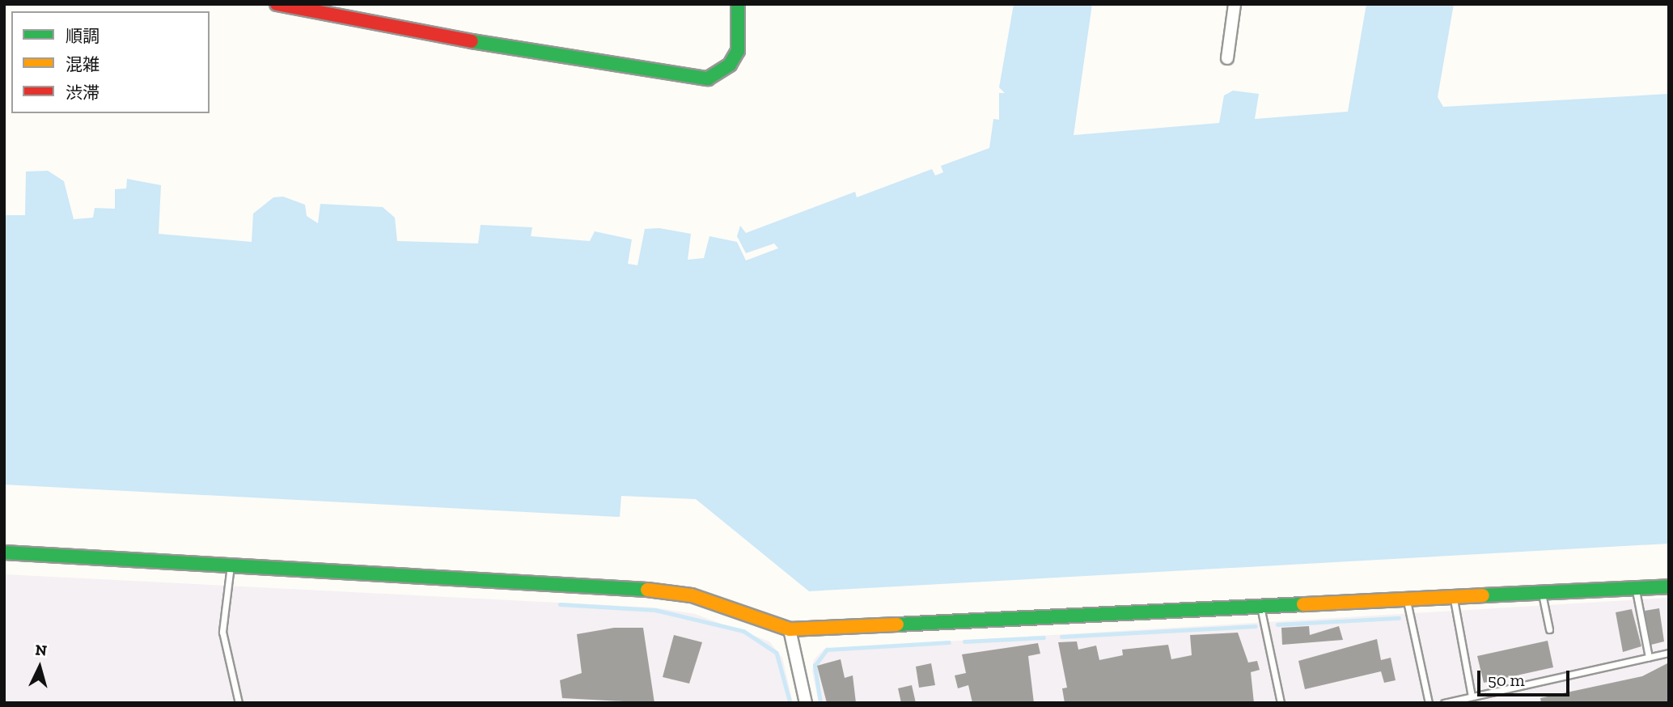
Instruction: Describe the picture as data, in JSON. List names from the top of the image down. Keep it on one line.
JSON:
{"legend":["順調","混雑","渋滞"],"scale_bar":"50 m","north":"top"}
